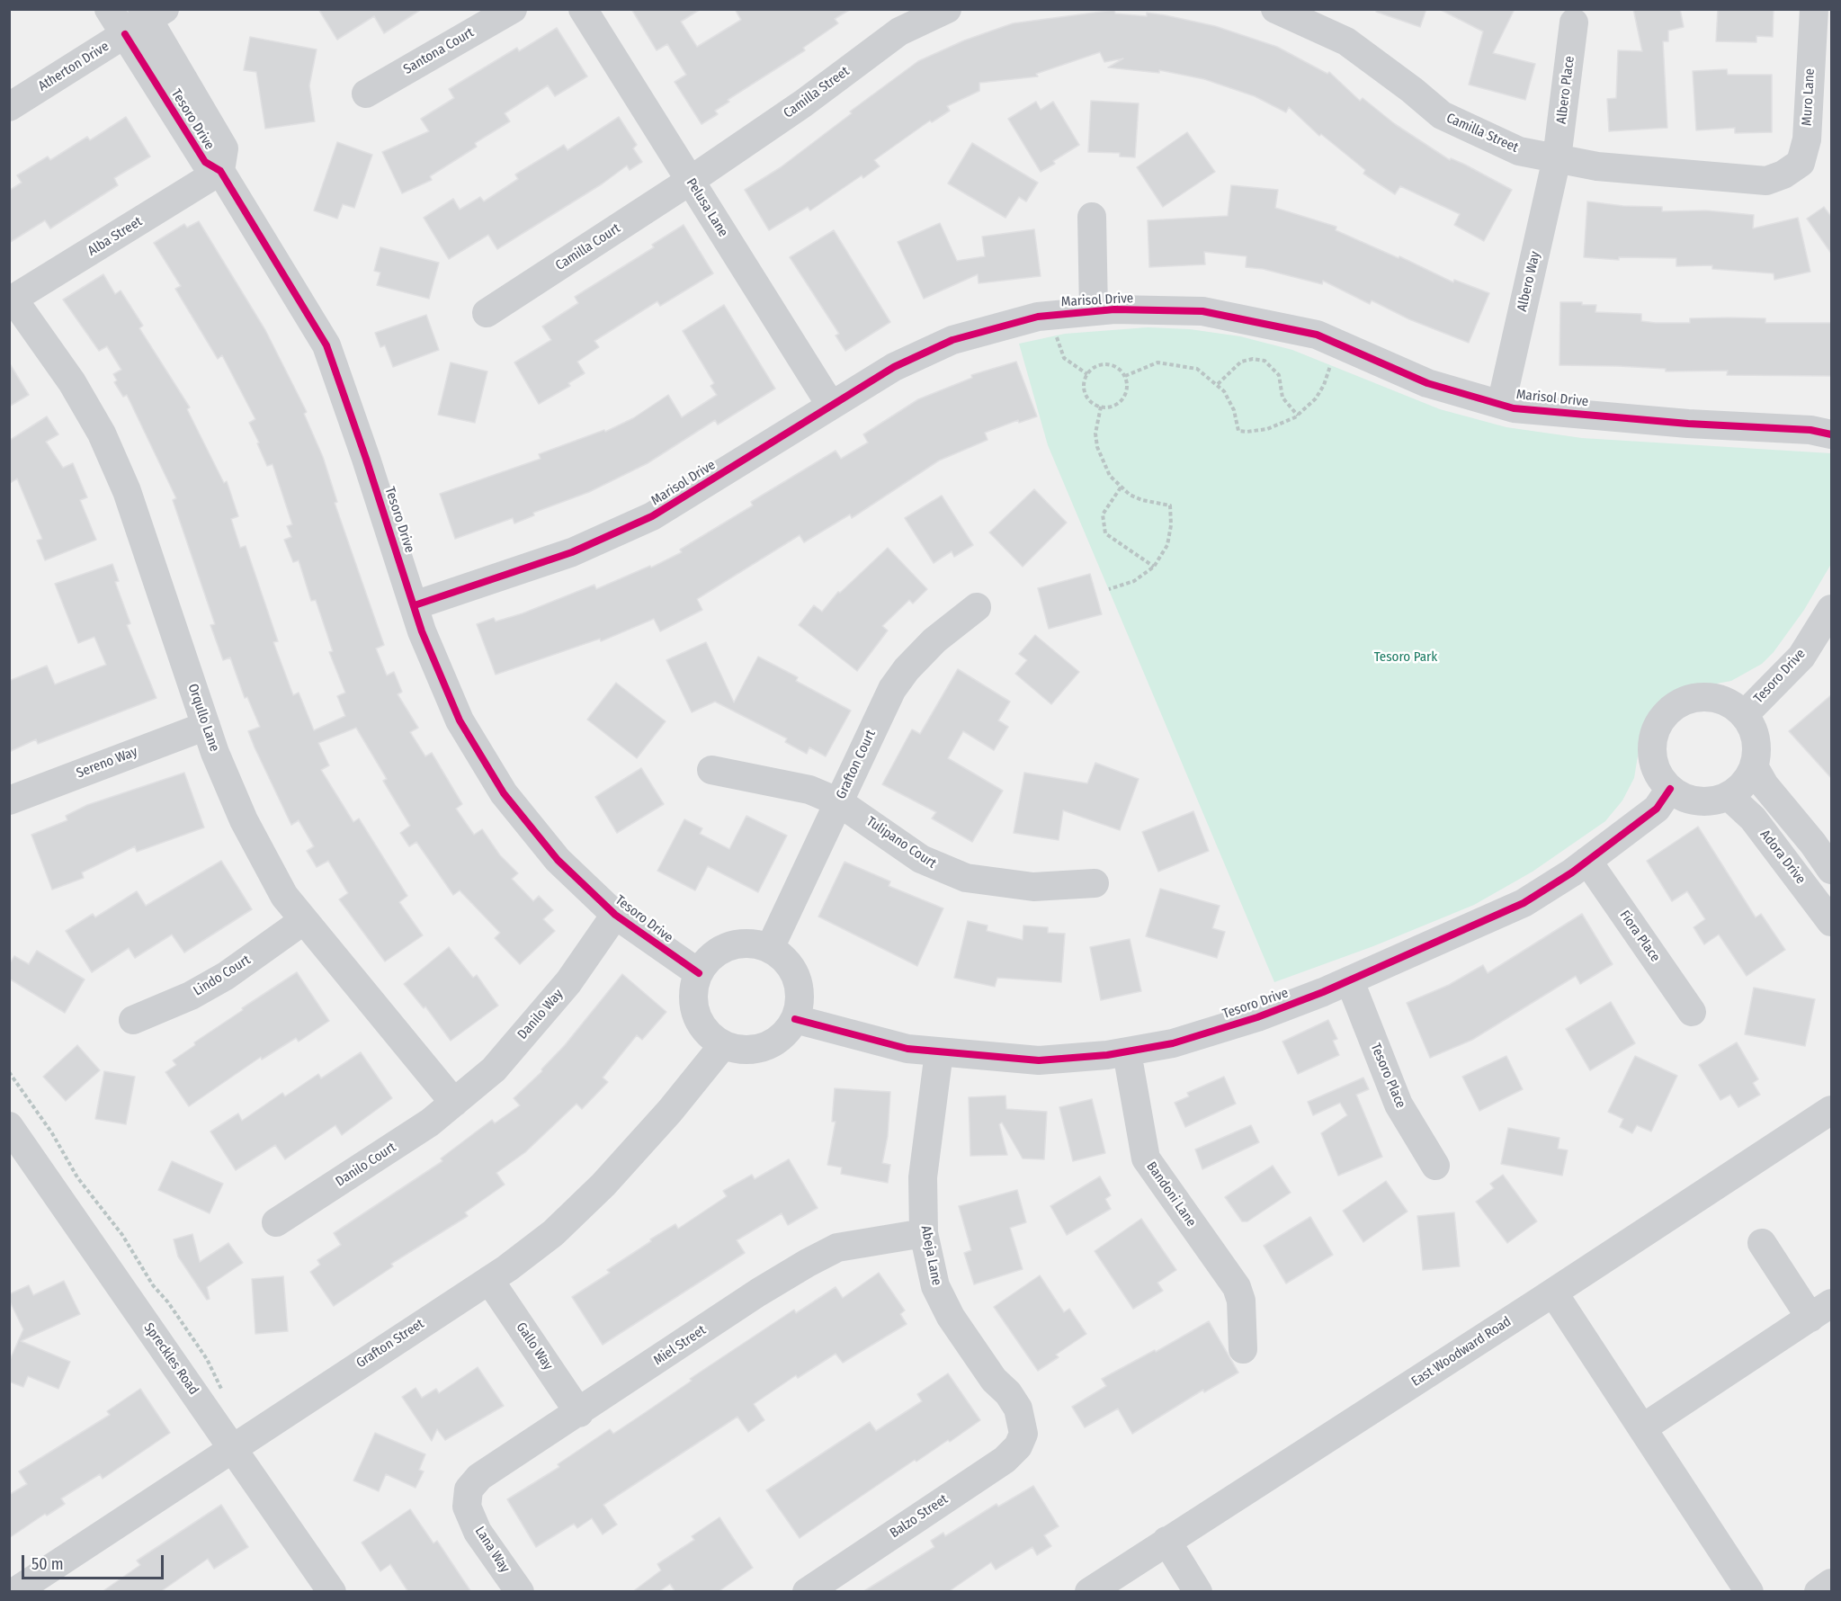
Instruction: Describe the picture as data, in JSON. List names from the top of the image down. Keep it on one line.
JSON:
{"streets":{"street":["Santona Court","Atherton Drive","Albero Place","Camilla Street","Muro Lane","Tesoro Drive","Pelusa Lane","Alba Street","Camilla Court","Albero Way","Marisol Drive","Orqullo Lane","Sereno Way","Grafton Court","Tulipano Court","Adora Drive","Fiora Place","Lindo Court","Danilo Way","Tesoro Place","Danilo Court","Bandoni Lane","Abeja Lane","Grafton Street","Miel Street","Gallo Way","East Woodward Road","Spreckles Road","Balzo Street","Lana Way"]},"crossings":[["Atherton Drive","Tesoro Drive"],["Albero Place","Camilla Street"],["Albero Place","Albero Way"],["Camilla Street","Muro Lane"],["Camilla Street","Pelusa Lane"],["Camilla Street","Camilla Court"],["Camilla Street","Albero Way"],["Tesoro Drive","Alba Street"],["Tesoro Drive","Marisol Drive"],["Tesoro Drive","Grafton Court"],["Tesoro Drive","Adora Drive"],["Tesoro Drive","Fiora Place"],["Tesoro Drive","Danilo Way"],["Tesoro Drive","Tesoro Place"],["Tesoro Drive","Bandoni Lane"],["Tesoro Drive","Abeja Lane"],["Tesoro Drive","Grafton Street"],["Pelusa Lane","Camilla Court"],["Pelusa Lane","Marisol Drive"],["Alba Street","Orqullo Lane"],["Albero Way","Marisol Drive"],["Orqullo Lane","Sereno Way"],["Orqullo Lane","Lindo Court"],["Orqullo Lane","Danilo Way"],["Orqullo Lane","Danilo Court"],["Grafton Court","Tulipano Court"],["Grafton Court","Grafton Street"],["Danilo Way","Danilo Court"],["Abeja Lane","Miel Street"],["Abeja Lane","Balzo Street"],["Grafton Street","Gallo Way"],["Grafton Street","Spreckles Road"],["Miel Street","Gallo Way"],["Miel Street","Lana Way"]],"parks":["Tesoro Park"],"scale_bar":"50 m"}
